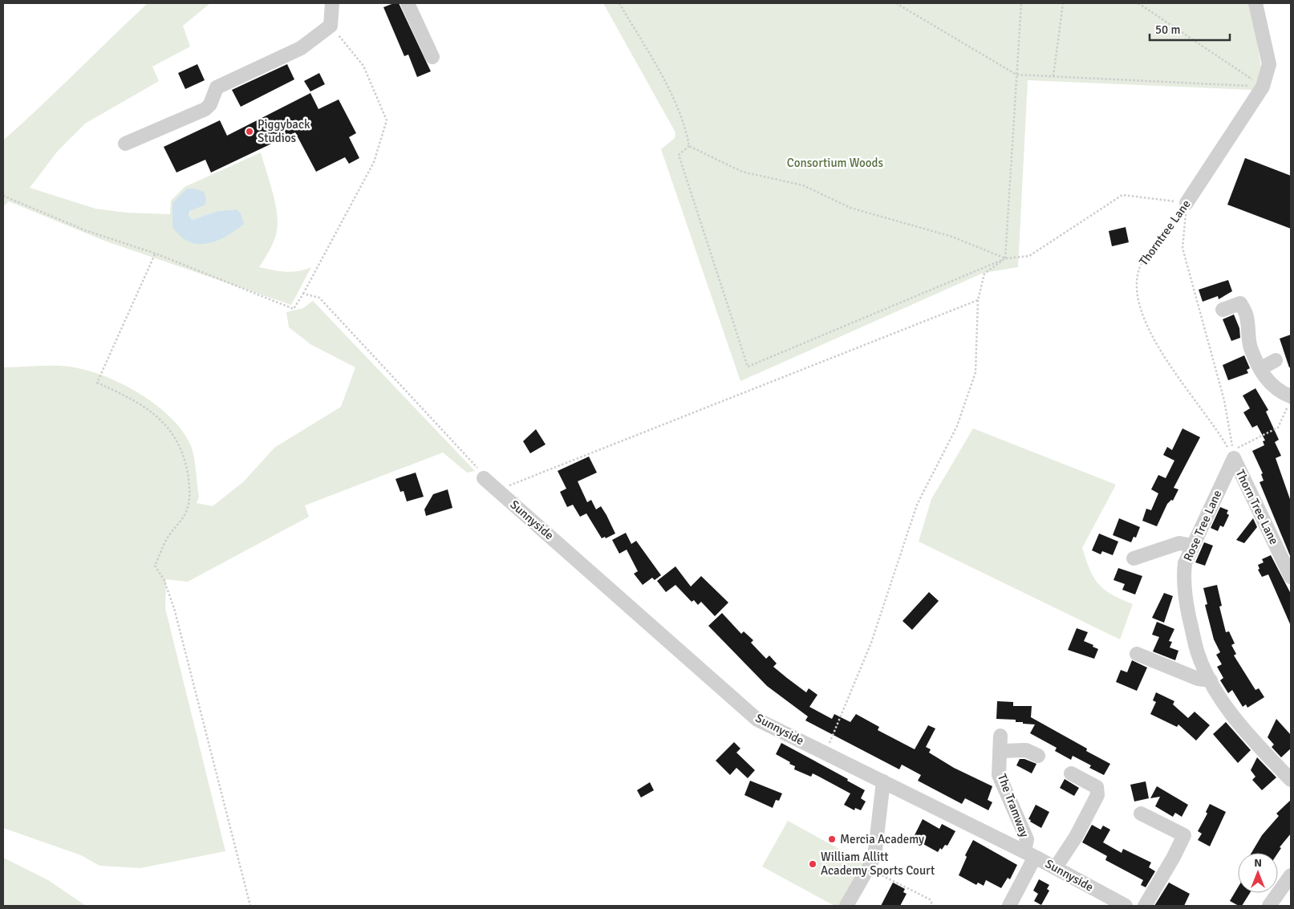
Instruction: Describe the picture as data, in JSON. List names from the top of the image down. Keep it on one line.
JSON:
{"streets":{"street":["Thorntree Lane","Thorn Tree Lane","Sunnyside","Rose Tree Lane","The Tramway"]},"crossings":[["Thorntree Lane","Thorn Tree Lane"],["Thorntree Lane","Rose Tree Lane"],["Thorn Tree Lane","Rose Tree Lane"],["Sunnyside","The Tramway"]],"parks":["Consortium Woods"],"places":["Piggyback Studios","Mercia Academy","William Allitt Academy Sports Court"],"scale_bar":"50 m","north":"top"}
